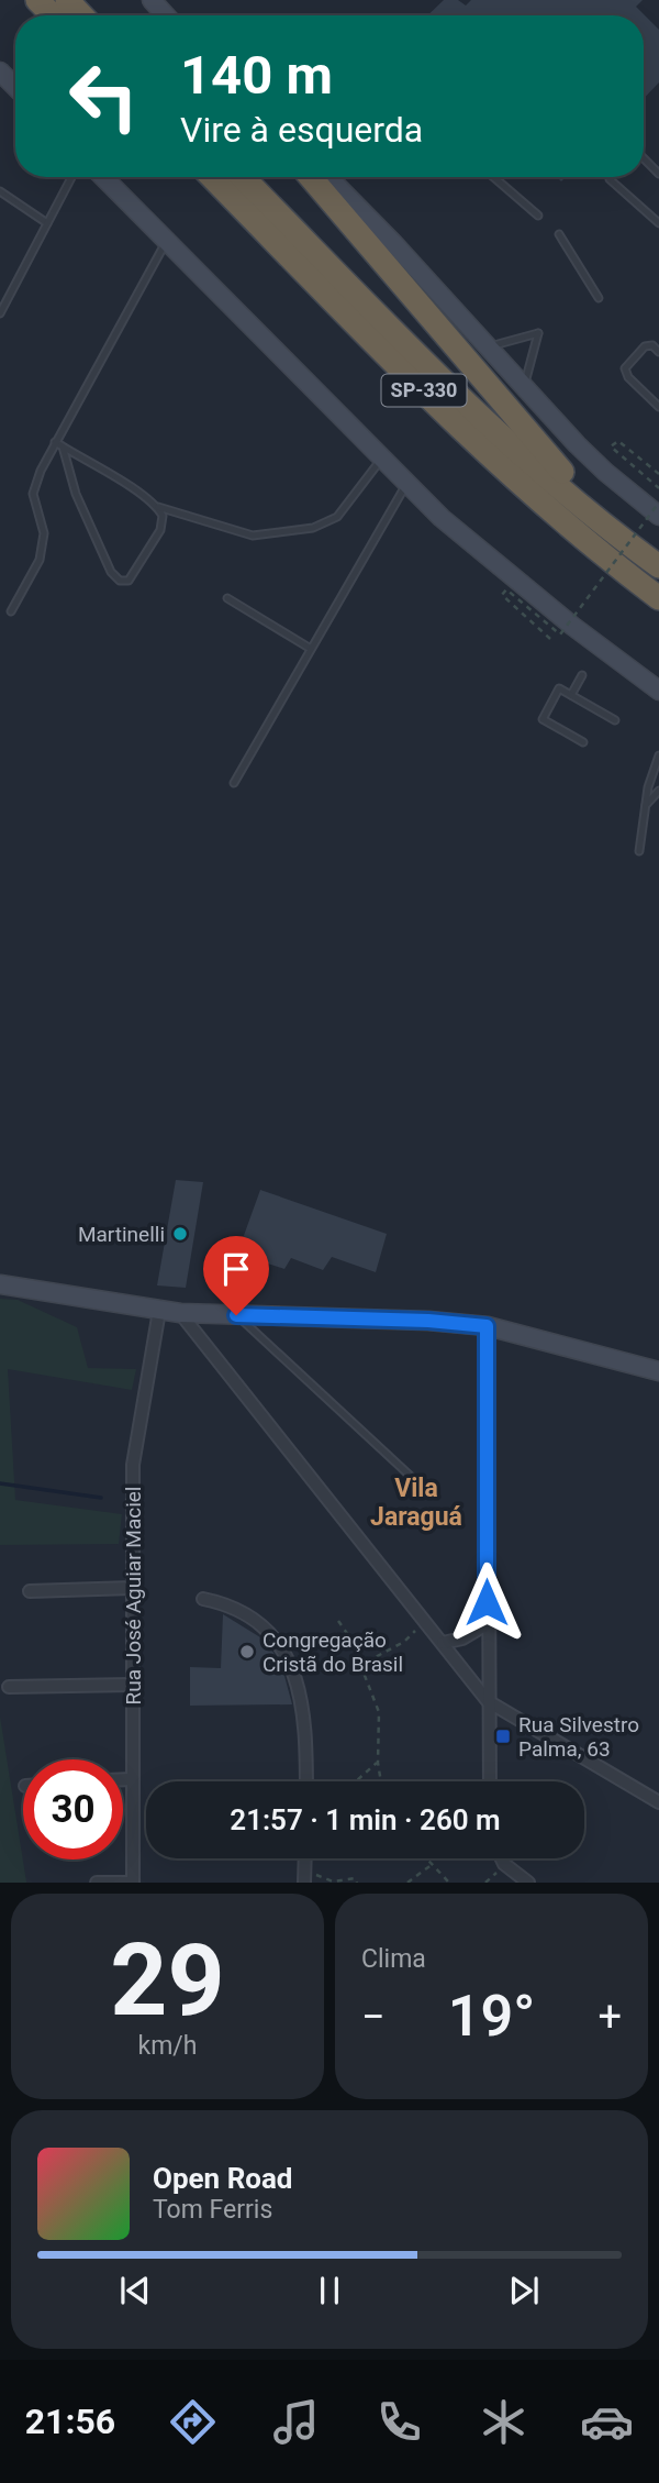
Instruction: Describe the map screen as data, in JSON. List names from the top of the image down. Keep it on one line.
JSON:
{"streets":{"highway":["SP-330"],"street":["Rua José Aguiar Maciel"]},"districts":["Vila Jaraguá"],"places":{"other":["Martinelli","Congregação Cristã do Brasil"],"transit":["Rua Silvestro Palma, 63"]},"page":{"turn":["140 m","Vire à esquerda"],"limit":"30","trip":"21:57 · 1 min · 260 m","tile":[["29","km/h"],"Clima"],"heat":["−","19°","+"],"song":["Open Road","Tom Ferris"],"tabs":"21:56"}}
